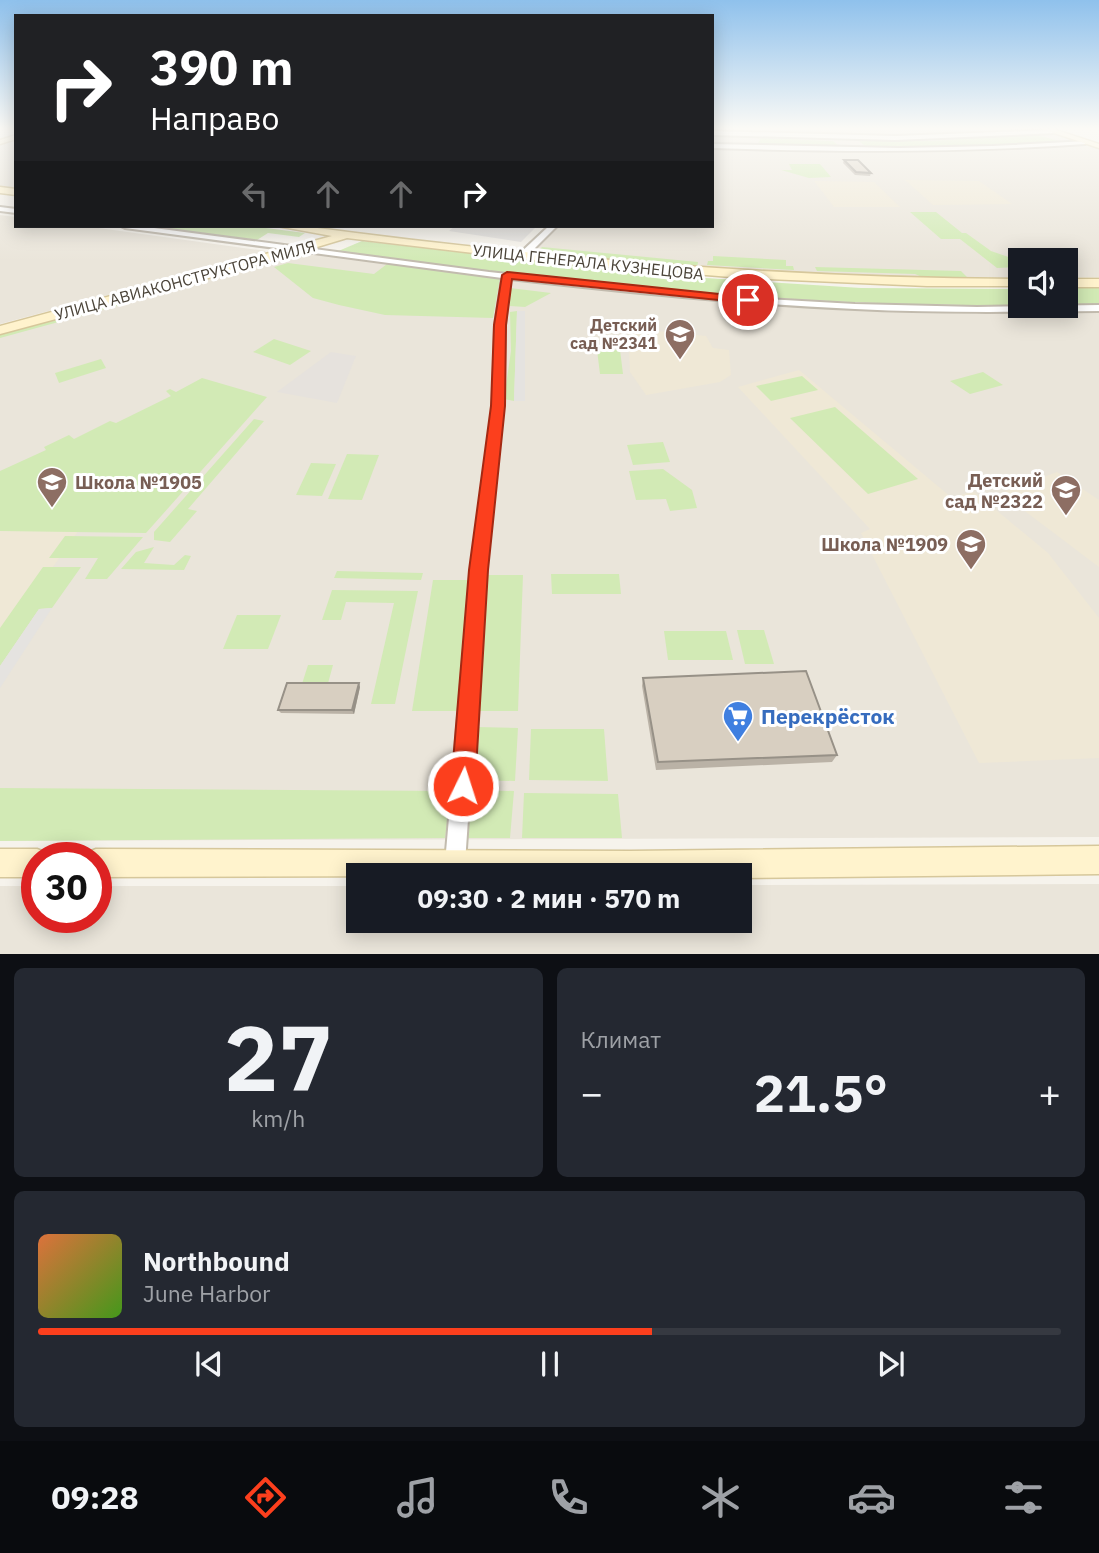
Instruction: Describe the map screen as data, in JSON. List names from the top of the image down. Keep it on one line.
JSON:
{"streets":{"main road":["УЛИЦА ГЕНЕРАЛА КУЗНЕЦОВА","УЛИЦА АВИАКОНСТРУКТОРА МИЛЯ"]},"crossings":[["УЛИЦА ГЕНЕРАЛА КУЗНЕЦОВА","УЛИЦА АВИАКОНСТРУКТОРА МИЛЯ"]],"places":{"school or university":["Детский сад №2341","Школа №1905","Детский сад №2322","Школа №1909"],"supermarket":["Перекрёсток"]},"page":{"turn":["390 m","Направо"],"limit":"30","trip":"09:30 · 2 мин · 570 m","tile":[["27","km/h"],"Климат"],"heat":["−","21.5°","+"],"song":["Northbound","June Harbor"],"tabs":"09:28"}}
